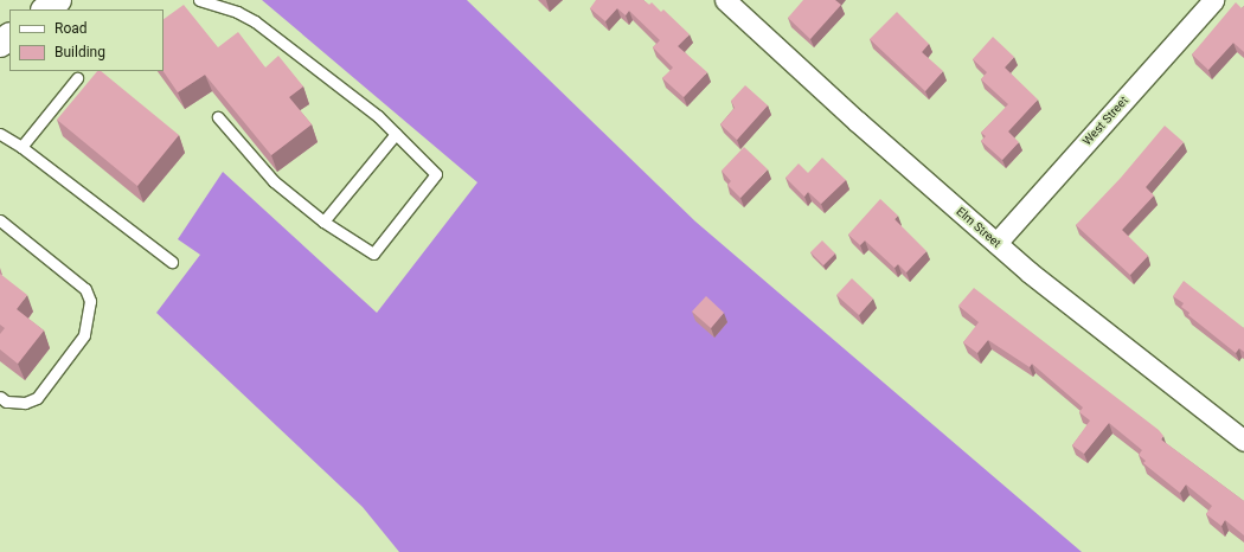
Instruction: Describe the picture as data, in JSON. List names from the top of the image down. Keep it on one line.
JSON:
{"streets":{"street":["West Street","Elm Street"]},"crossings":[["West Street","Elm Street"]],"legend":["Road","Building"]}
